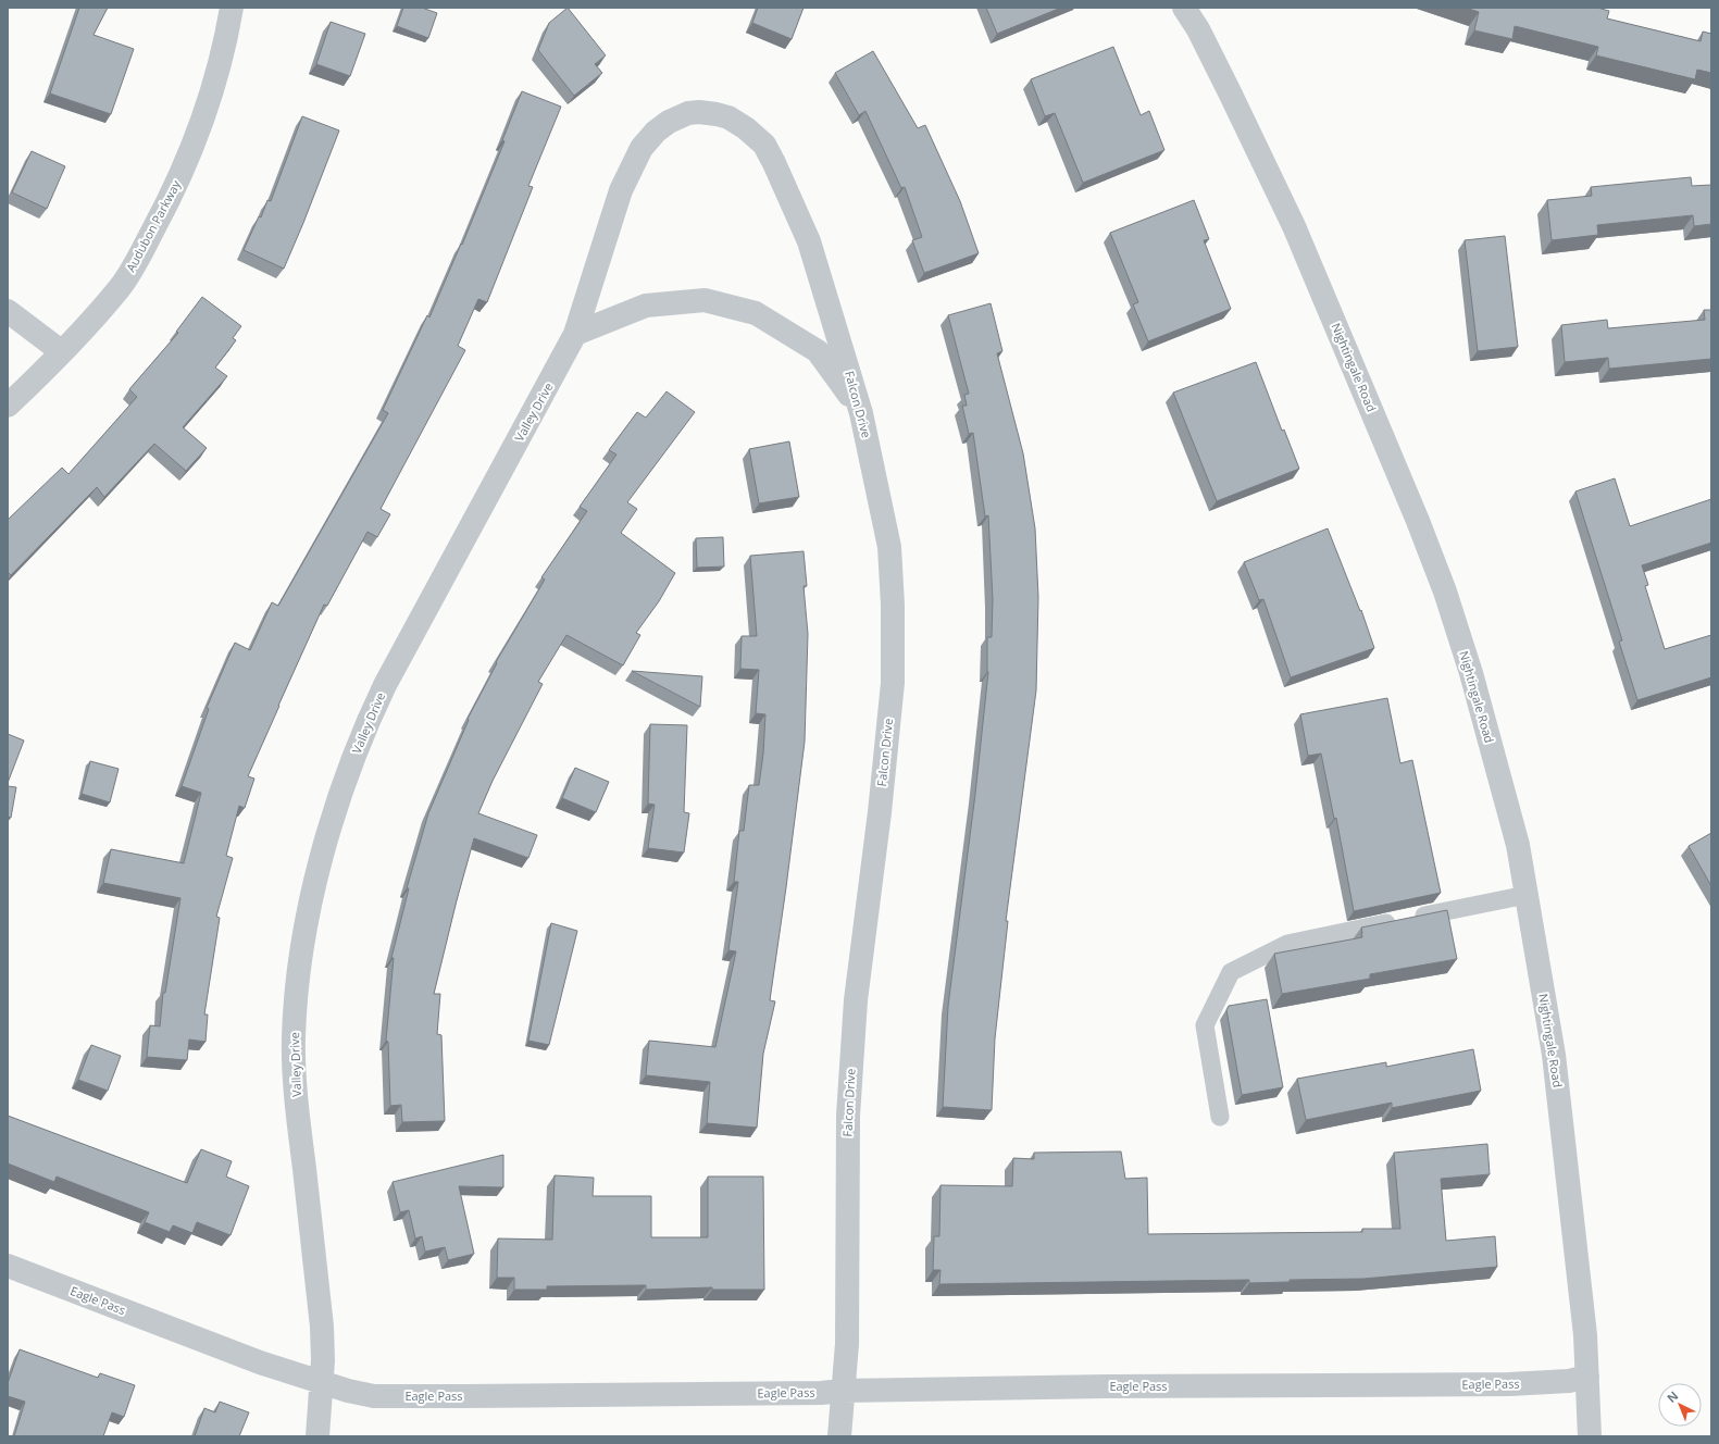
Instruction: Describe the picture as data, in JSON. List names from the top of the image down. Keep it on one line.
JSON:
{"streets":{"street":["Audubon Parkway","Nightingale Road","Falcon Drive","Valley Drive","Eagle Pass"]},"crossings":[["Nightingale Road","Eagle Pass"],["Falcon Drive","Valley Drive"],["Falcon Drive","Eagle Pass"],["Valley Drive","Eagle Pass"]],"north":"top left"}
